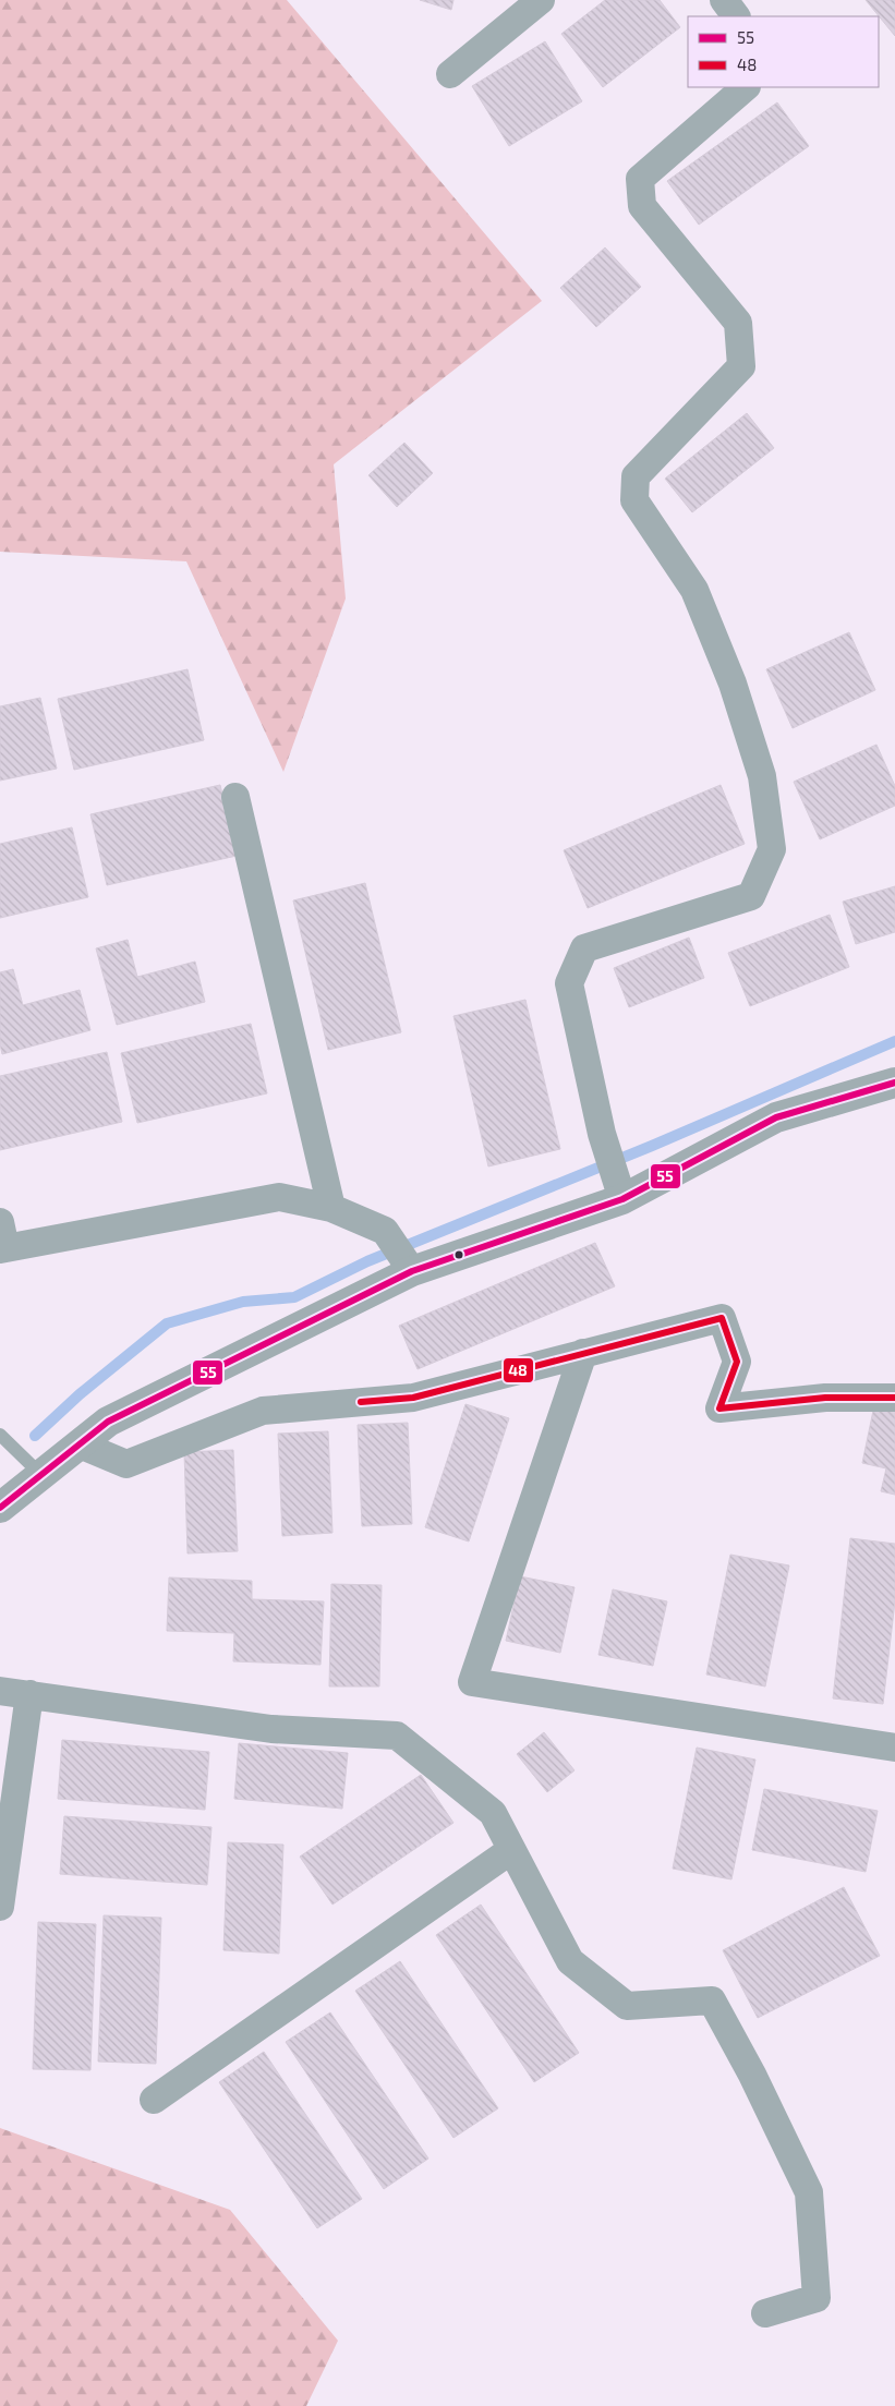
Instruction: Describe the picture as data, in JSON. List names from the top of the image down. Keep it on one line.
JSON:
{"lines":["transit line 55","transit line 48"],"legend":["55","48"]}
